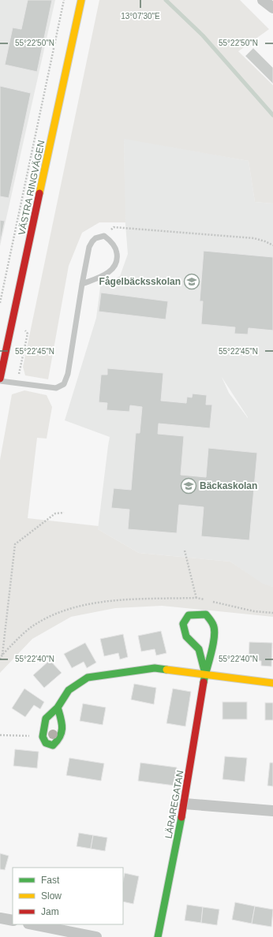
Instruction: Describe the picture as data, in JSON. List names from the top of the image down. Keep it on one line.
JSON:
{"streets":{"street":["VÄSTRA RINGVÄGEN","LÄRAREGATAN"]},"places":{"school or university":["Fågelbäcksskolan","Bäckaskolan"]},"legend":["Fast","Slow","Jam"],"coordinates":["13°07'30\"E","55°22'50\"N","55°22'45\"N","55°22'40\"N"]}
